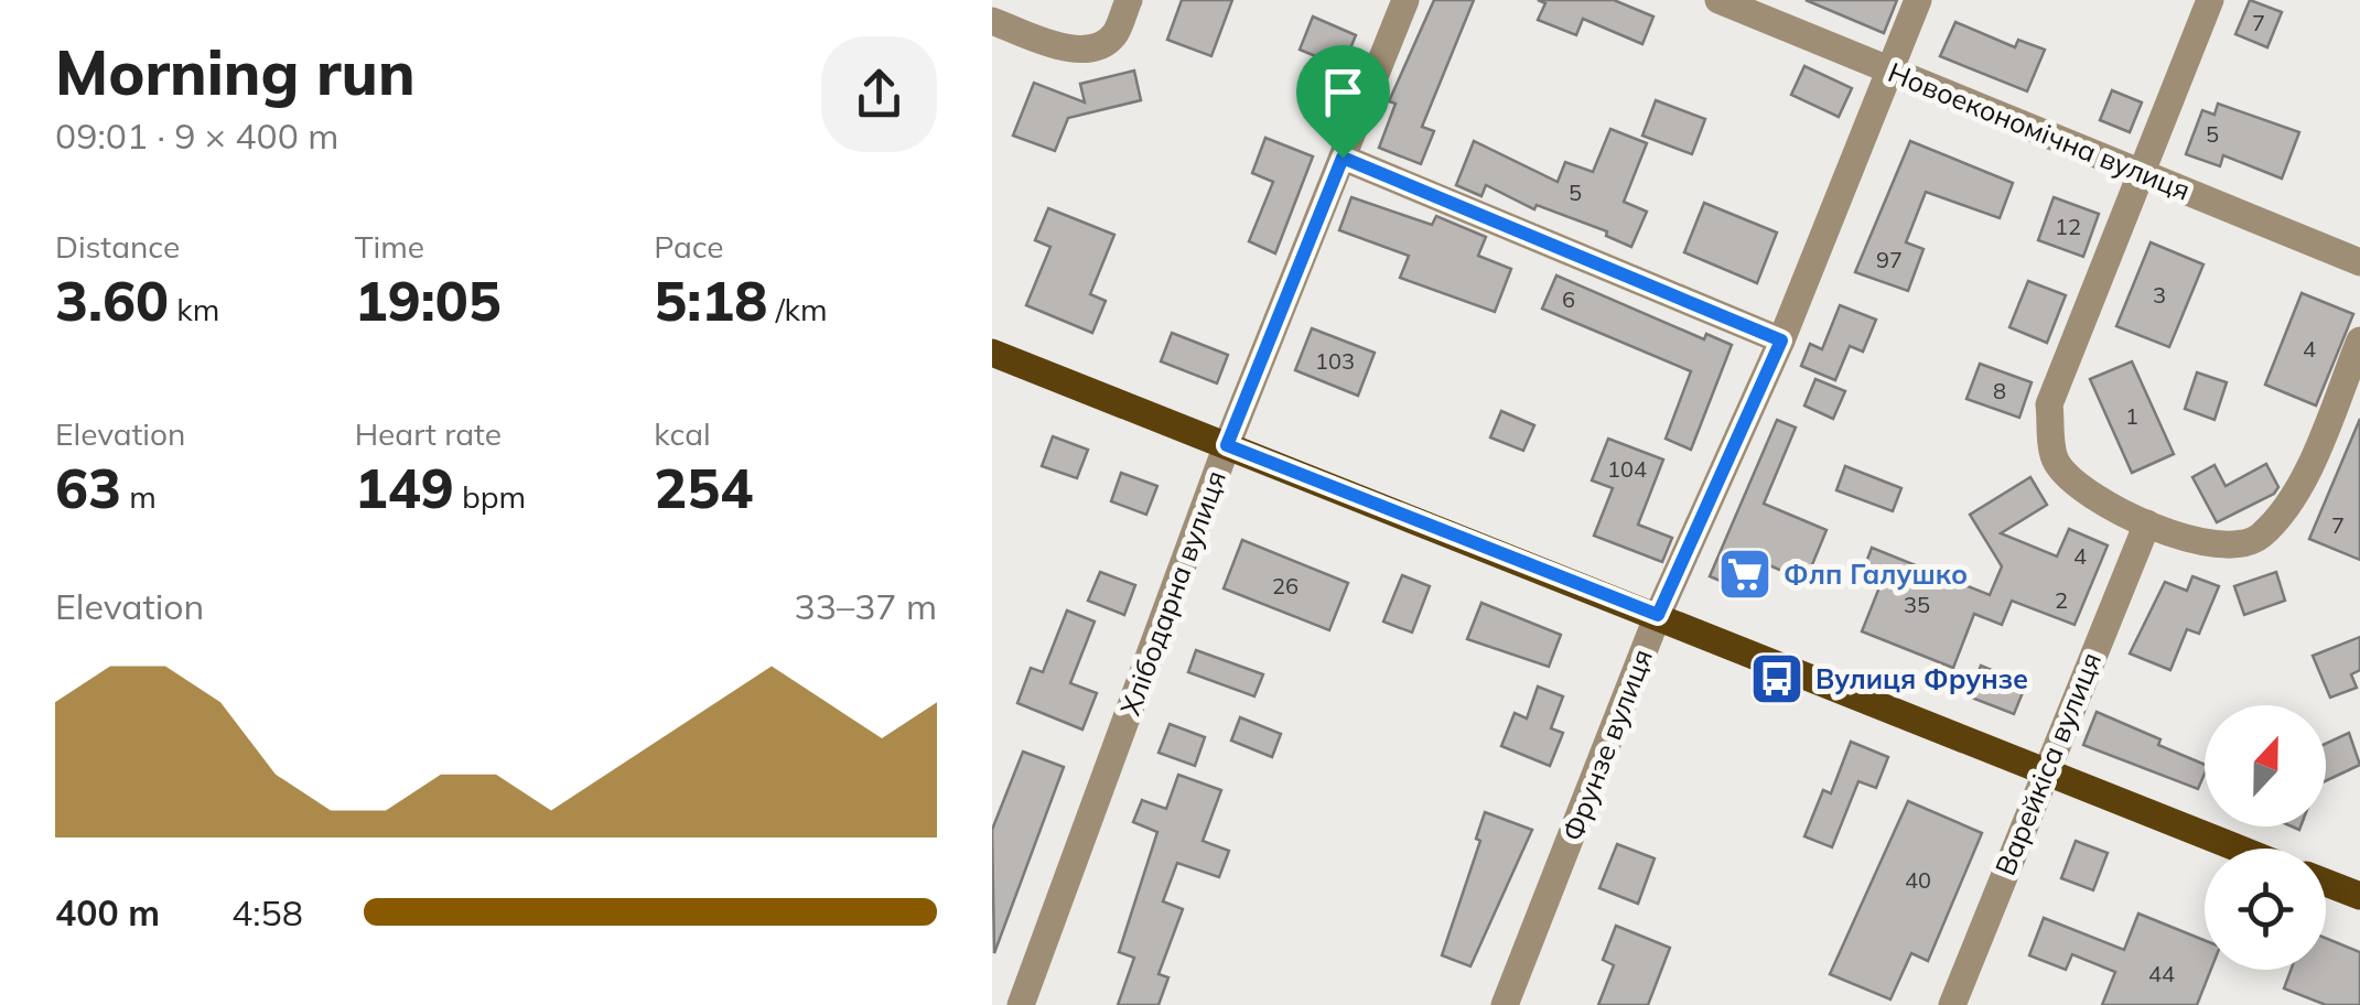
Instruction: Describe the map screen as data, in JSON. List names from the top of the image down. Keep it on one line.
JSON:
{"streets":{"street":["Новоекономічна вулиця","Хлібодарна вулиця","Фрунзе вулиця","Варейкіса вулиця"]},"crossings":[["Новоекономічна вулиця","Фрунзе вулиця"]],"places":{"supermarket":["Флп Галушко"],"bus stop":["Вулиця Фрунзе"]},"house_numbers":["7","5","5","12","97","3","6","4","103","8","1","104","7","4","26","2","35","40","44"],"north":"top","page":{"heading":["Morning run","09:01 · 9 × 400 m"],"stats":[["Distance","3.60 km"],["Time","19:05"],["Pace","5:18 /km"],["Elevation","63 m"],["Heart rate","149 bpm"],["kcal","254"]],"chart":["Elevation","33–37 m"],"list":[{"name":"400 m","note":"4:58"}]}}
